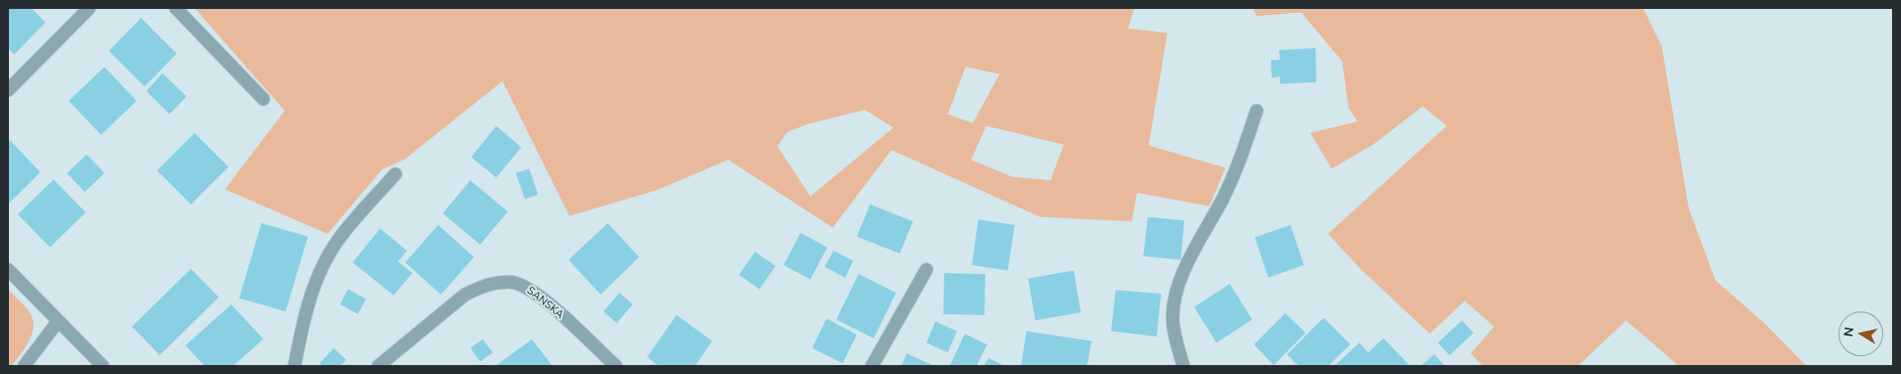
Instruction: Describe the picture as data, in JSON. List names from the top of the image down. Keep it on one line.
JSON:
{"streets":{"street":["SANSKA"]},"north":"left"}
